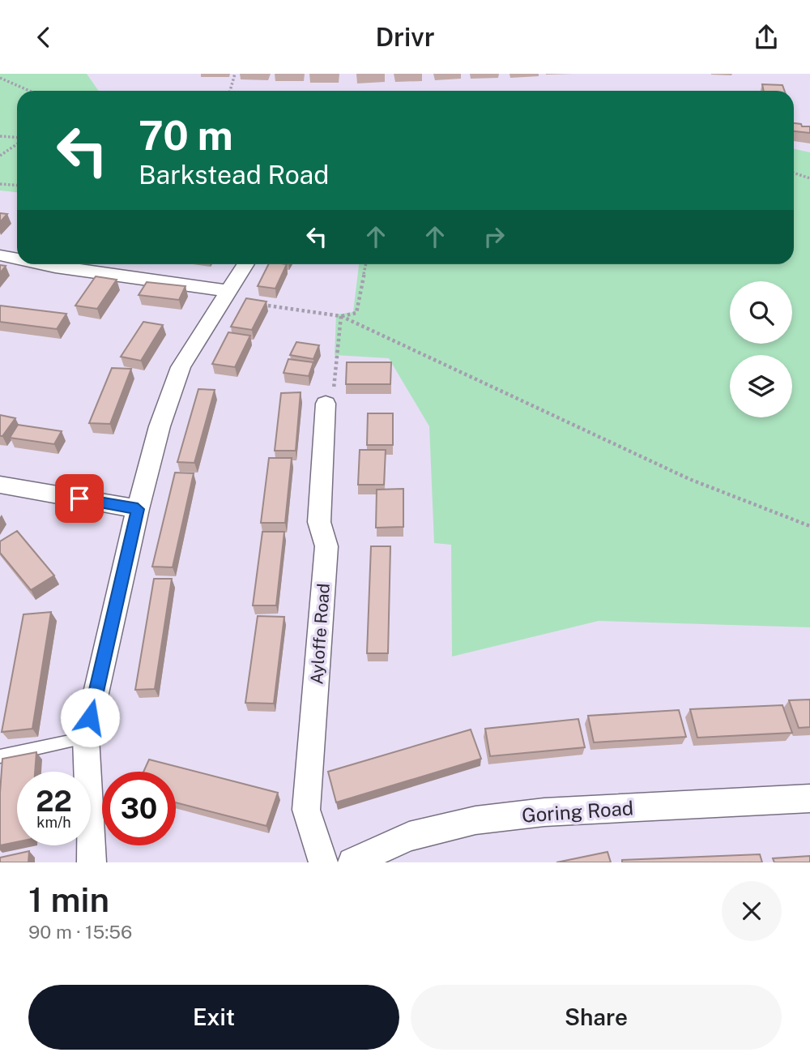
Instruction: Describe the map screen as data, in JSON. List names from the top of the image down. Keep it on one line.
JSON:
{"streets":{"street":["Ayloffe Road","Goring Road"]},"page":{"header":"Drivr","turn":["70 m","Barkstead Road"],"speed":"22 km/h","limit":"30","heading":["1 min","90 m · 15:56"],"buttons":["Exit","Share"]}}
